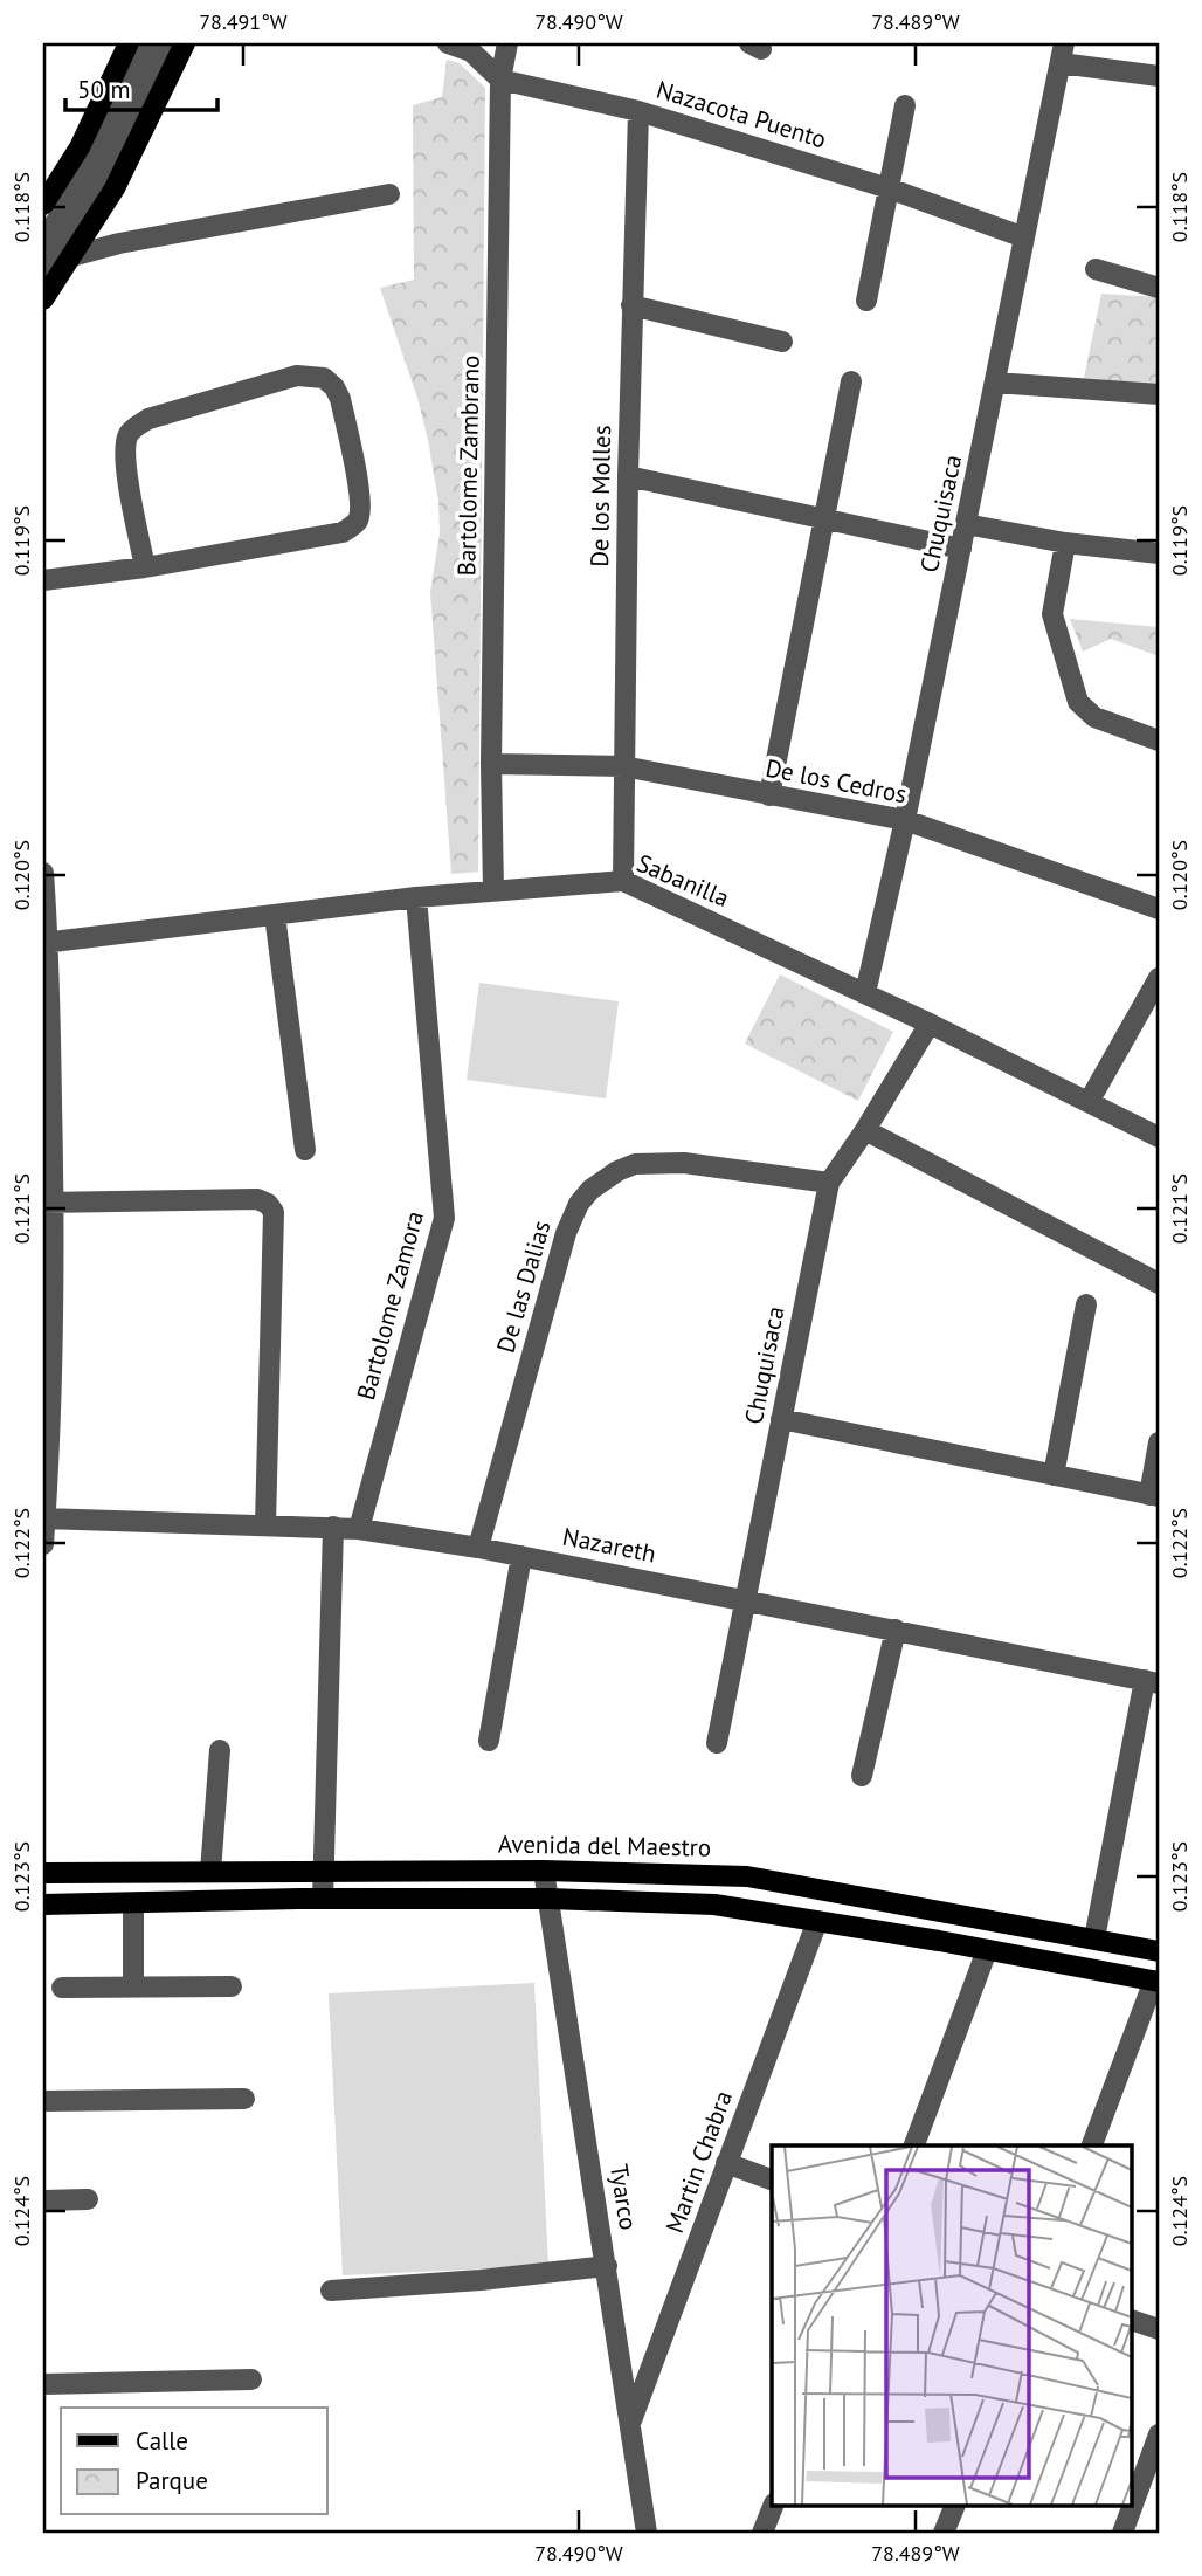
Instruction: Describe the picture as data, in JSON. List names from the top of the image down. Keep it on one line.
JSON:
{"streets":{"main road":["Avenida del Maestro"],"street":["Nazacota Puento","Bartolome Zambrano","De los Molles","Chuquisaca","De los Cedros","Sabanilla","De las Dalias","Bartolome Zamora","Nazareth","Martin Chabra","Tyarco"]},"crossings":[["Nazacota Puento","Bartolome Zambrano"],["Nazacota Puento","De los Molles"],["Nazacota Puento","Chuquisaca"],["Bartolome Zambrano","De los Cedros"],["Bartolome Zambrano","Sabanilla"],["De los Molles","De los Cedros"],["De los Molles","Sabanilla"],["Chuquisaca","De los Cedros"],["Chuquisaca","Sabanilla"],["Chuquisaca","De las Dalias"],["Chuquisaca","Nazareth"],["Sabanilla","Bartolome Zamora"],["De las Dalias","Nazareth"],["Bartolome Zamora","Nazareth"],["Avenida del Maestro","Tyarco"],["Martin Chabra","Tyarco"]],"legend":["Calle","Parque"],"scale_bar":"50 m","coordinates":["78.491°W","78.490°W","78.489°W","0.118°S","0.119°S","0.120°S","0.121°S","0.122°S","0.123°S","0.124°S"]}
